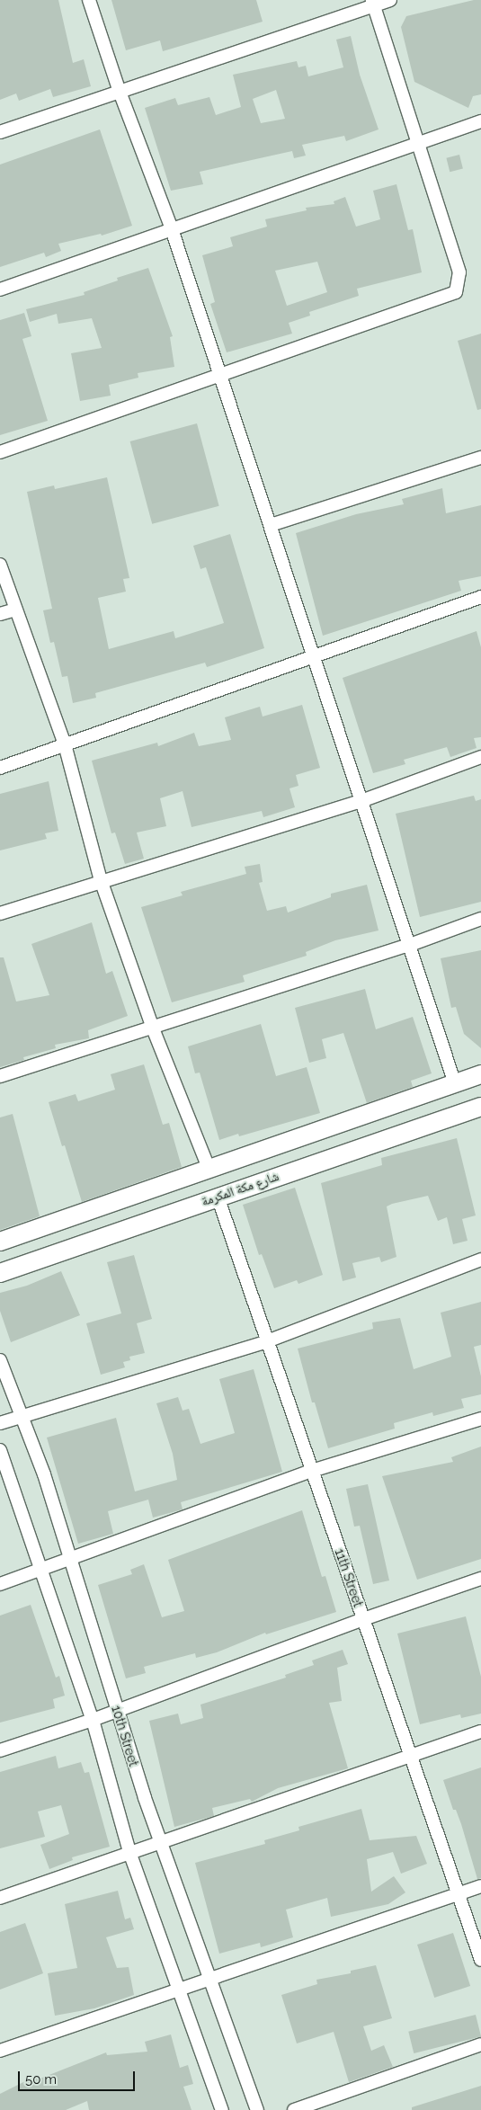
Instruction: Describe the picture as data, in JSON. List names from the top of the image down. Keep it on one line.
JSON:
{"streets":{"main road":["شارع مكة المكرمة"],"street":["11th Street","10th Street"]},"crossings":[["شارع مكة المكرمة","11th Street"]],"scale_bar":"50 m"}
